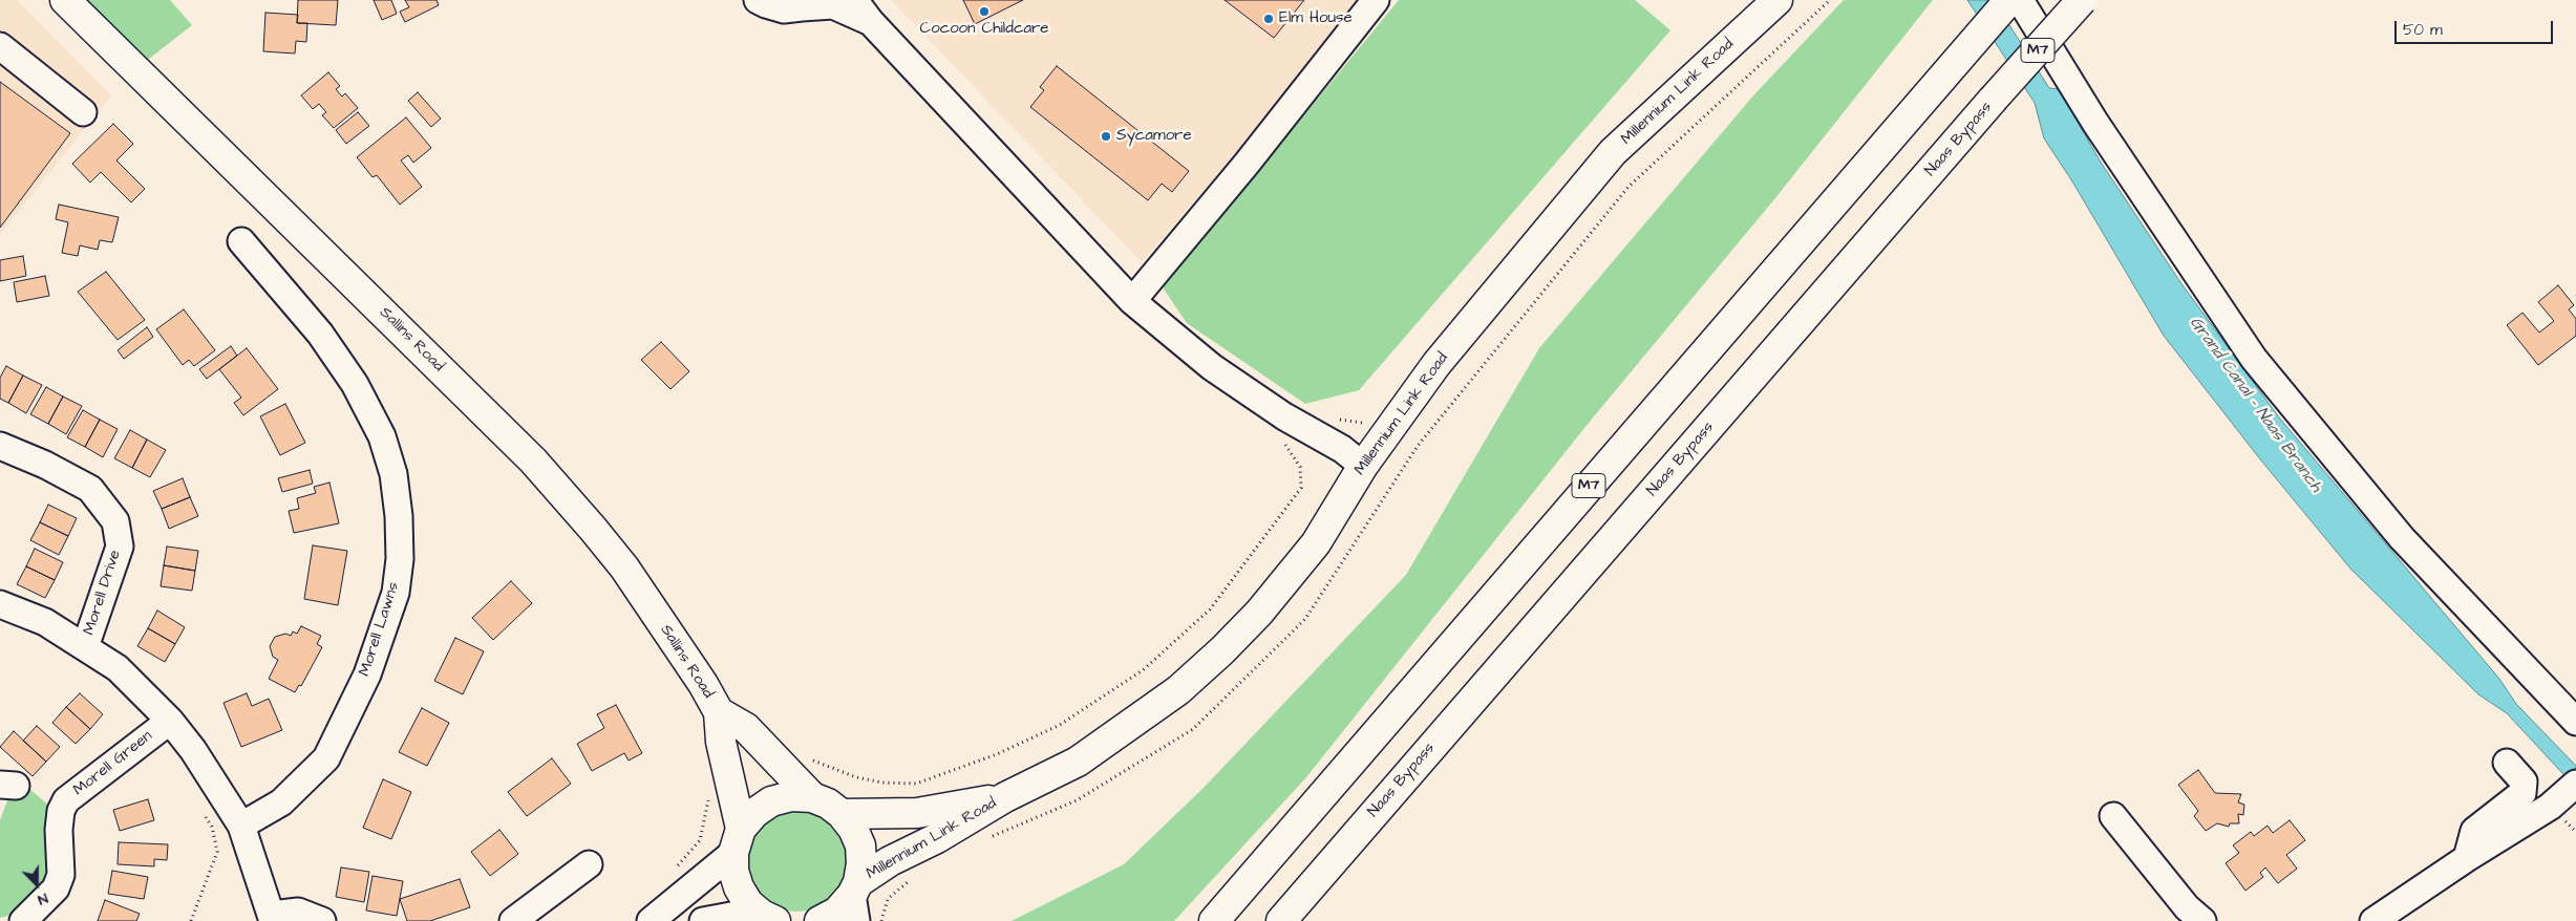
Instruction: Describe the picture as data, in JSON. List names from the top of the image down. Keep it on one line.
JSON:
{"streets":{"main road":["M7","Millennium Link Road","Naas Bypass","Sallins Road"],"street":["Morell Drive","Morell Lawns","Morell Green"]},"water":["Grand Canal - Naas Branch"],"places":["Cocoon Childcare","Elm House","Sycamore"],"scale_bar":"50 m","north":"bottom"}
